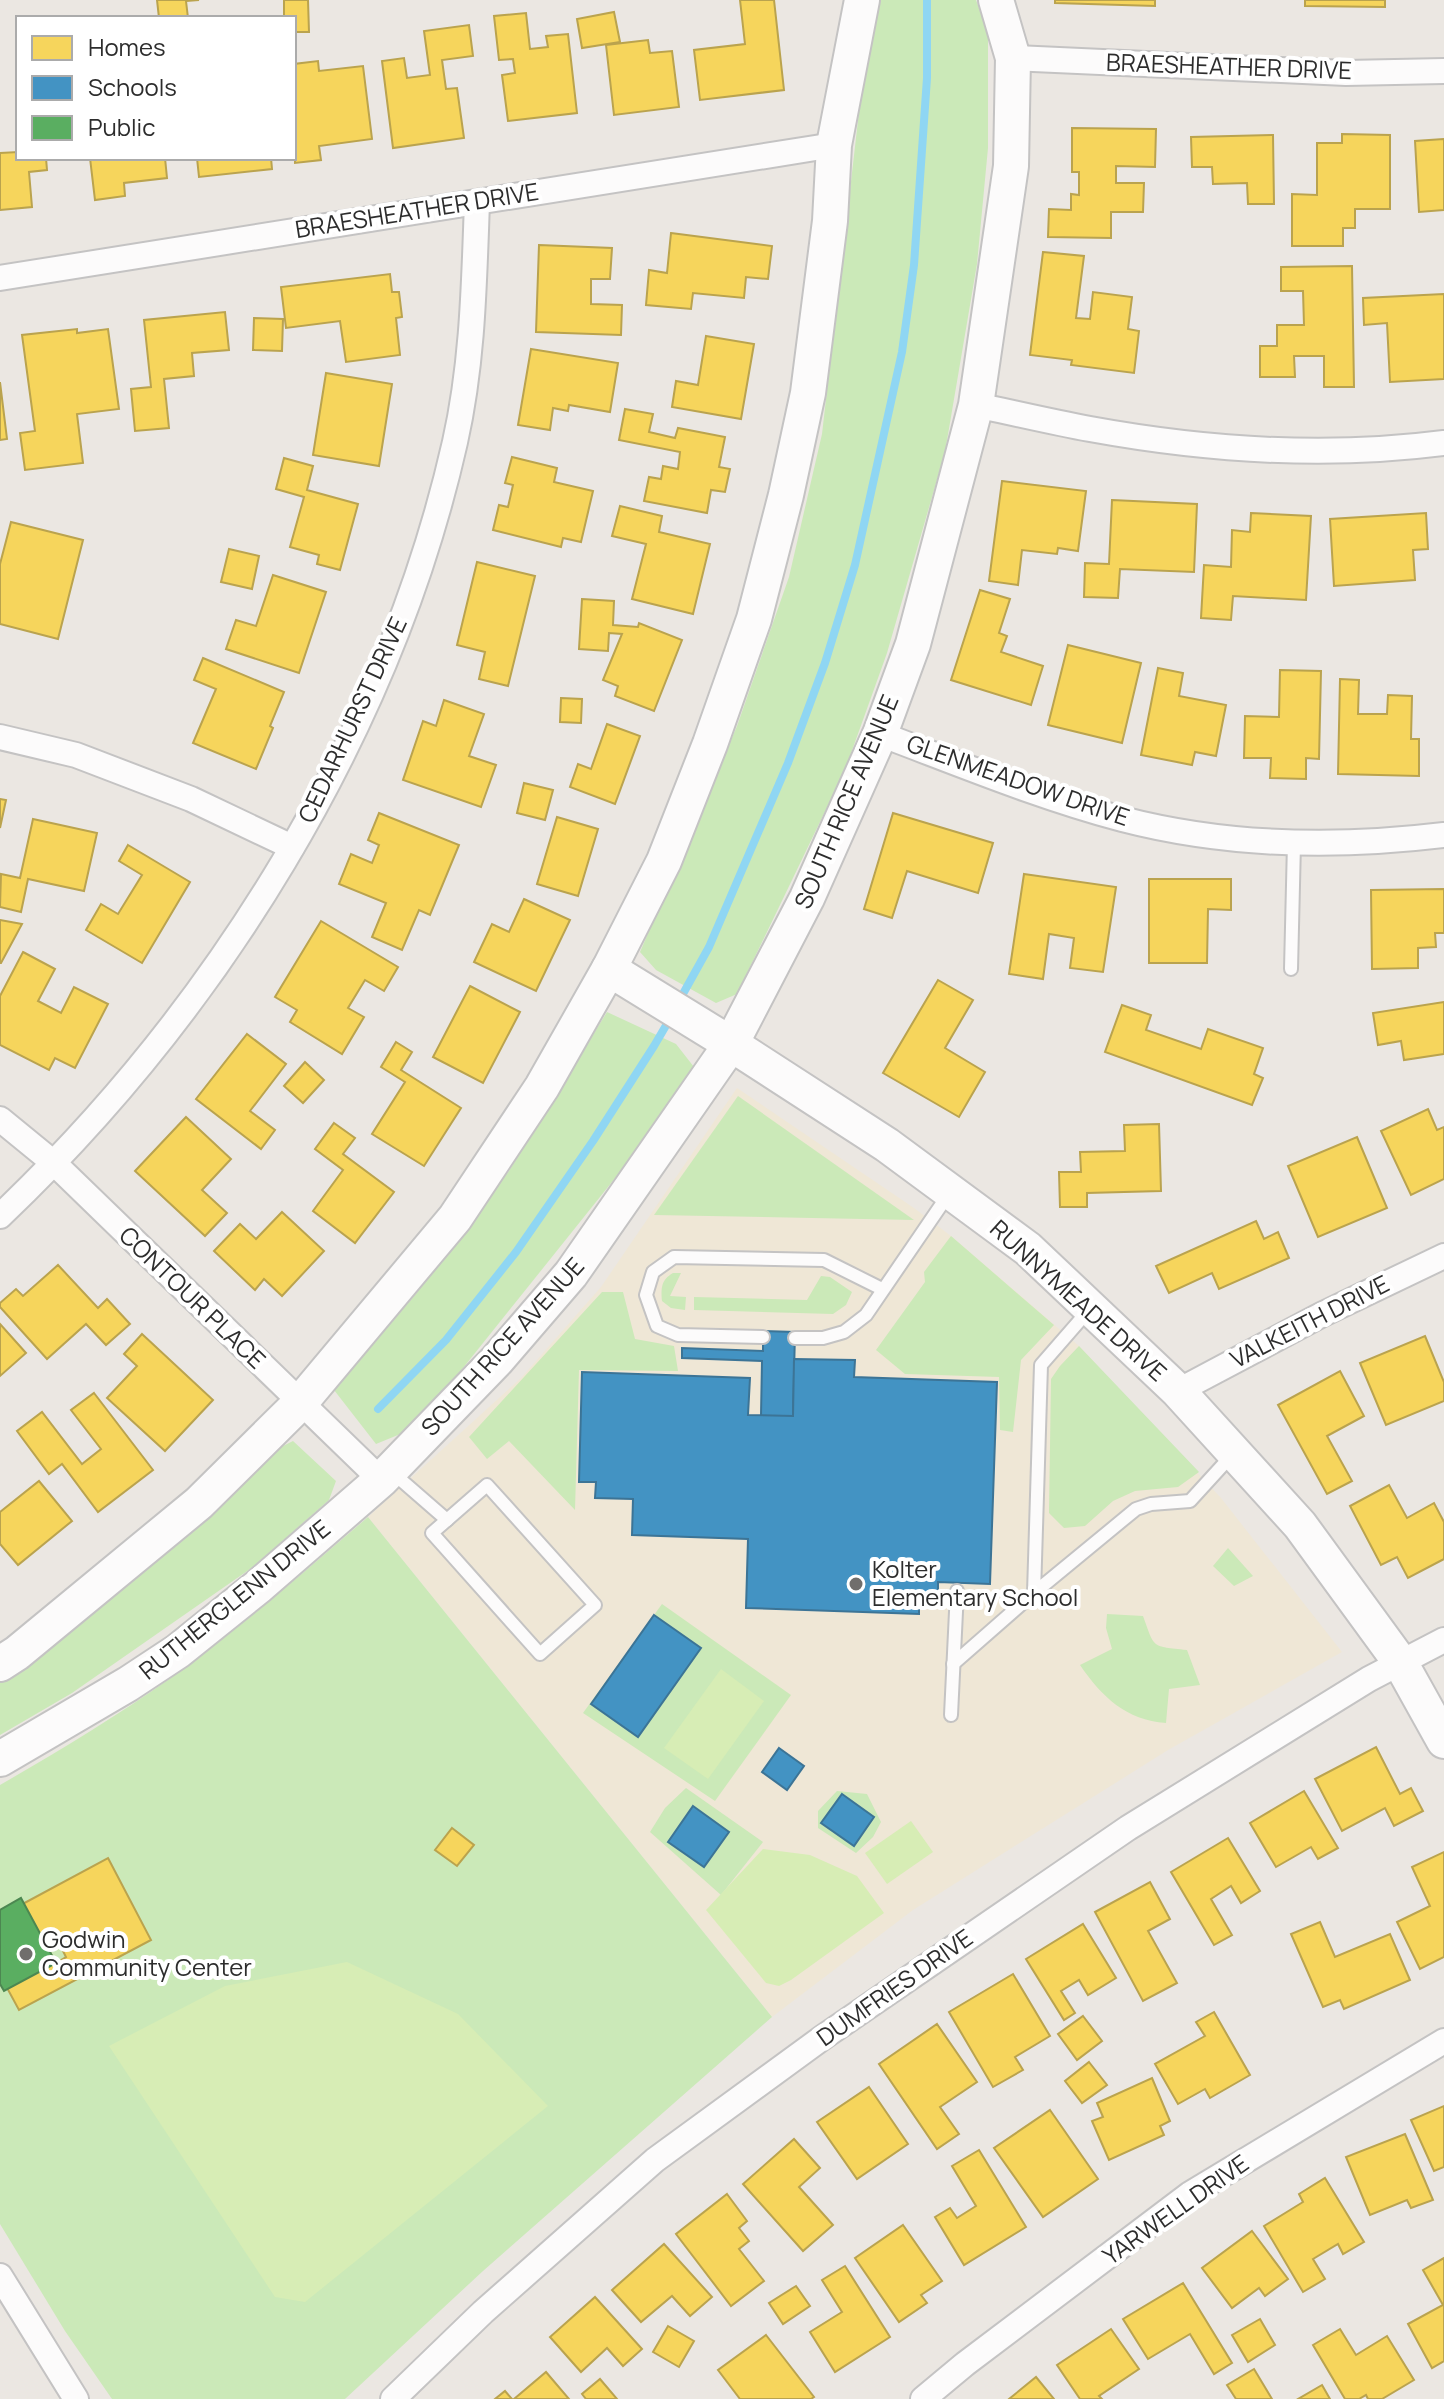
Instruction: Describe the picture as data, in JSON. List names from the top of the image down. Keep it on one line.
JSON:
{"streets":{"street":["BRAESHEATHER DRIVE","CEDARHURST DRIVE","GLENMEADOW DRIVE","SOUTH RICE AVENUE","CONTOUR PLACE","RUNNYMEADE DRIVE","VALKEITH DRIVE","RUTHERGLENN DRIVE","DUMFRIES DRIVE","YARWELL DRIVE"]},"crossings":[["BRAESHEATHER DRIVE","CEDARHURST DRIVE"],["BRAESHEATHER DRIVE","SOUTH RICE AVENUE"],["CEDARHURST DRIVE","CONTOUR PLACE"],["GLENMEADOW DRIVE","SOUTH RICE AVENUE"],["SOUTH RICE AVENUE","CONTOUR PLACE"],["SOUTH RICE AVENUE","RUNNYMEADE DRIVE"],["SOUTH RICE AVENUE","RUTHERGLENN DRIVE"],["CONTOUR PLACE","RUTHERGLENN DRIVE"],["RUNNYMEADE DRIVE","VALKEITH DRIVE"],["RUNNYMEADE DRIVE","DUMFRIES DRIVE"]],"places":["Kolter Elementary School","Godwin Community Center"],"legend":["Homes","Schools","Public"]}
